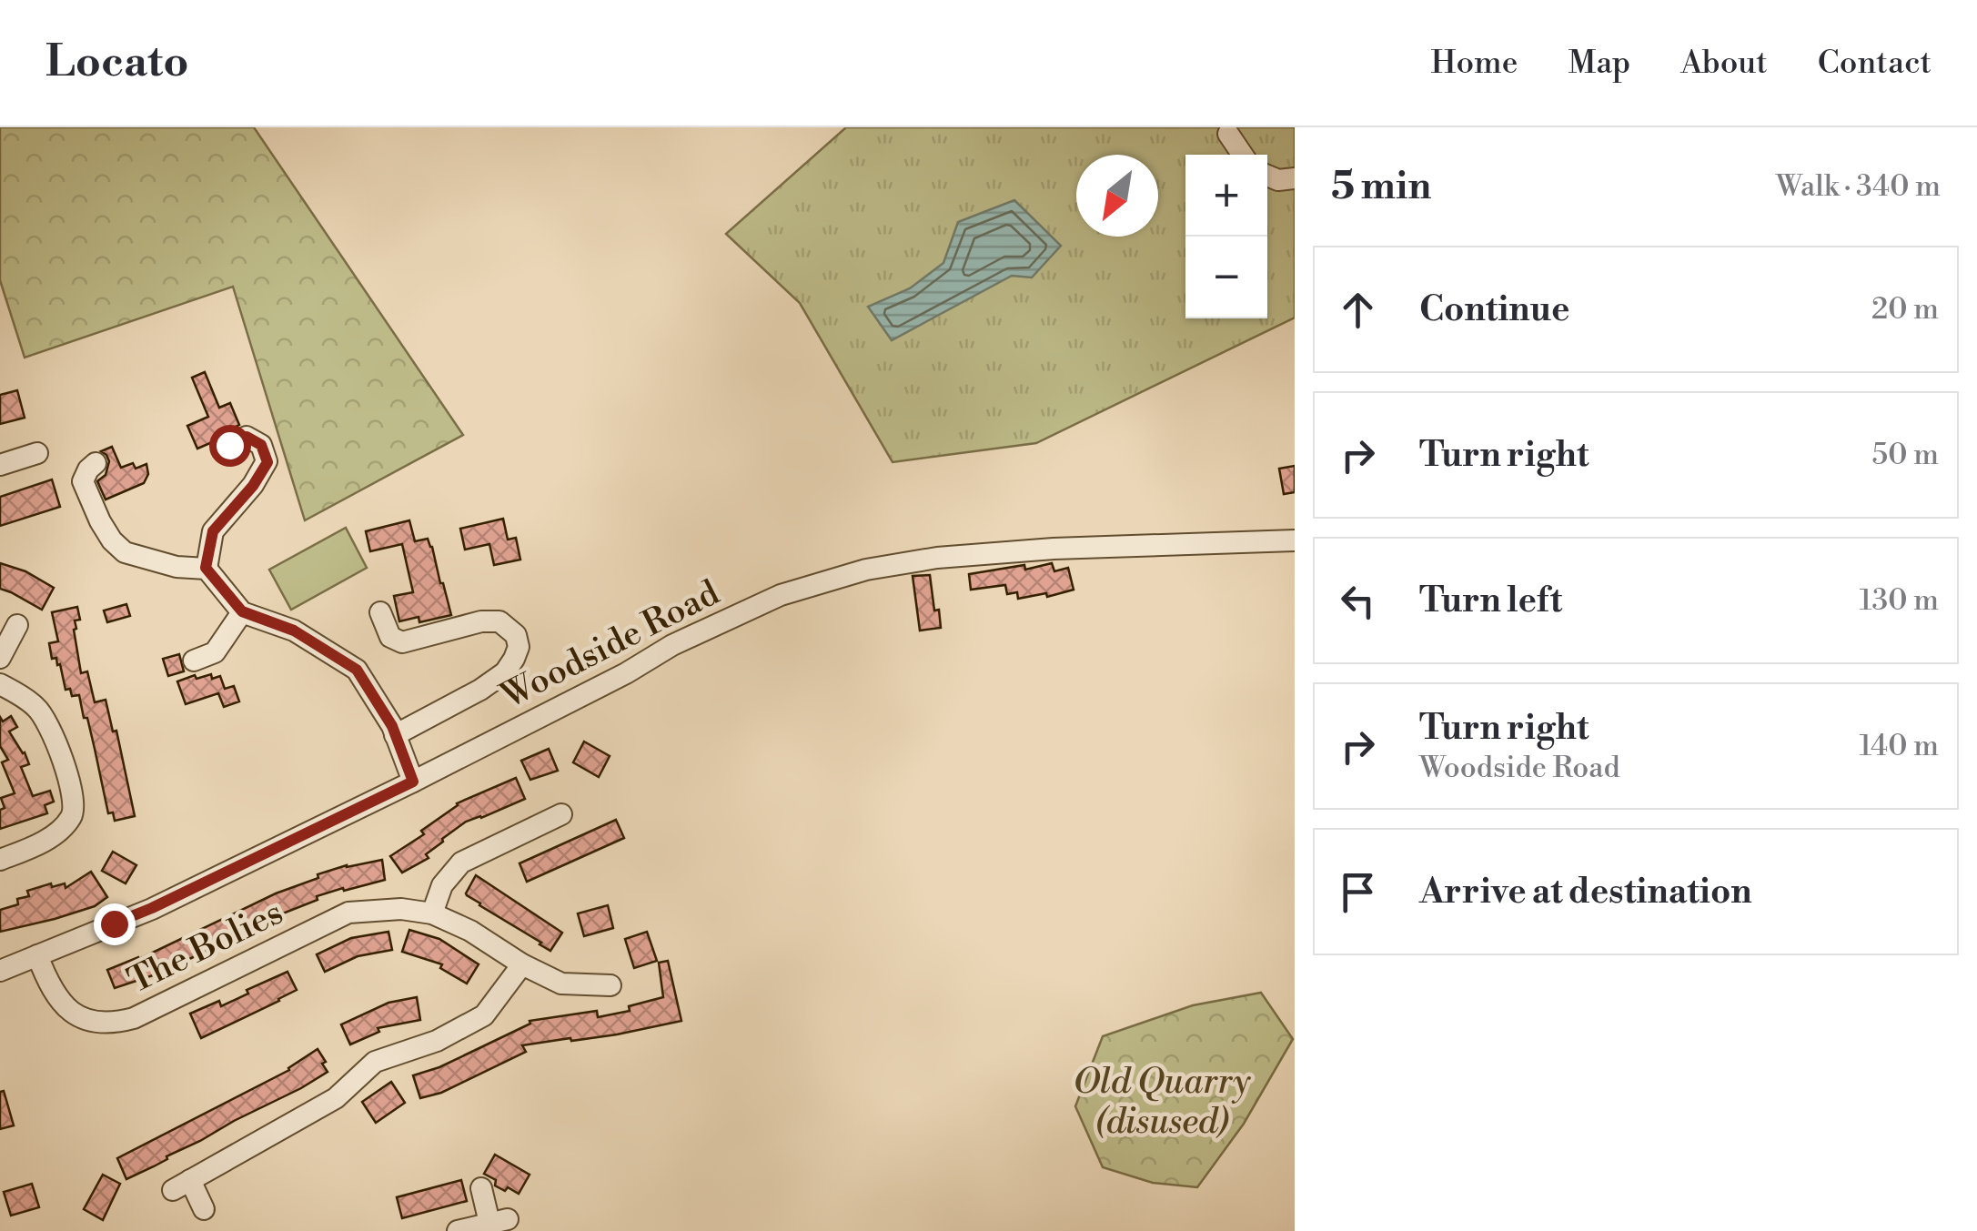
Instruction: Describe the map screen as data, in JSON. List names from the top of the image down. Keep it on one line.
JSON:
{"streets":{"street":["Woodside Road","The Bolies"]},"crossings":[["Woodside Road","The Bolies"]],"parks":["Old Quarry (disused)"],"north":"bottom left","page":{"header":"Locato","nav":["Home","Map","About","Contact"],"heading":["5 min","Walk · 340 m"],"map_buttons":["+","−"],"list":[["Continue","20 m"],["Turn right","50 m"],["Turn left","130 m"],["Turn right","Woodside Road","140 m"],"Arrive at destination"]}}
